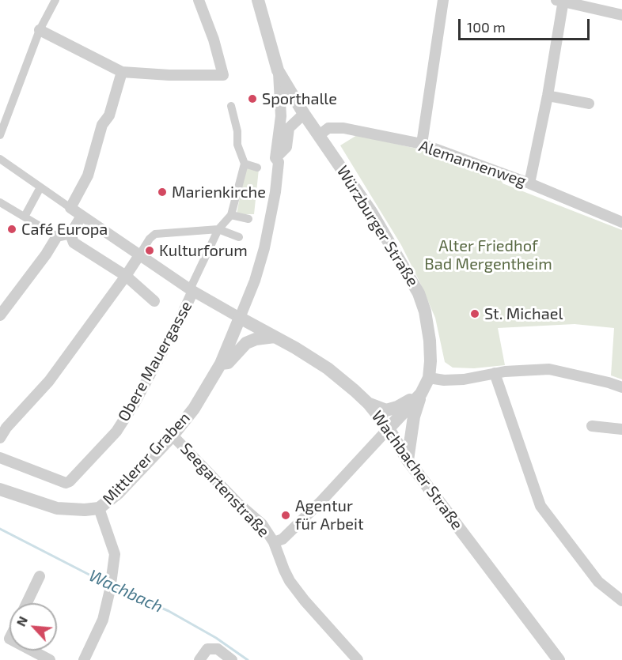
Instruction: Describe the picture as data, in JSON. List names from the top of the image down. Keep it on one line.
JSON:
{"streets":{"street":["Alemannenweg","Würzburger Straße","Obere Mauergasse","Mittlerer Graben","Wachbacher Straße","Seegartenstraße"]},"crossings":[["Alemannenweg","Würzburger Straße"],["Würzburger Straße","Wachbacher Straße"],["Mittlerer Graben","Wachbacher Straße"],["Mittlerer Graben","Seegartenstraße"]],"water":["Wachbach"],"parks":["Alter Friedhof Bad Mergentheim"],"places":["Sporthalle","Marienkirche","Café Europa","Kulturforum","St. Michael","Agentur für Arbeit"],"scale_bar":"100 m","north":"top left"}
